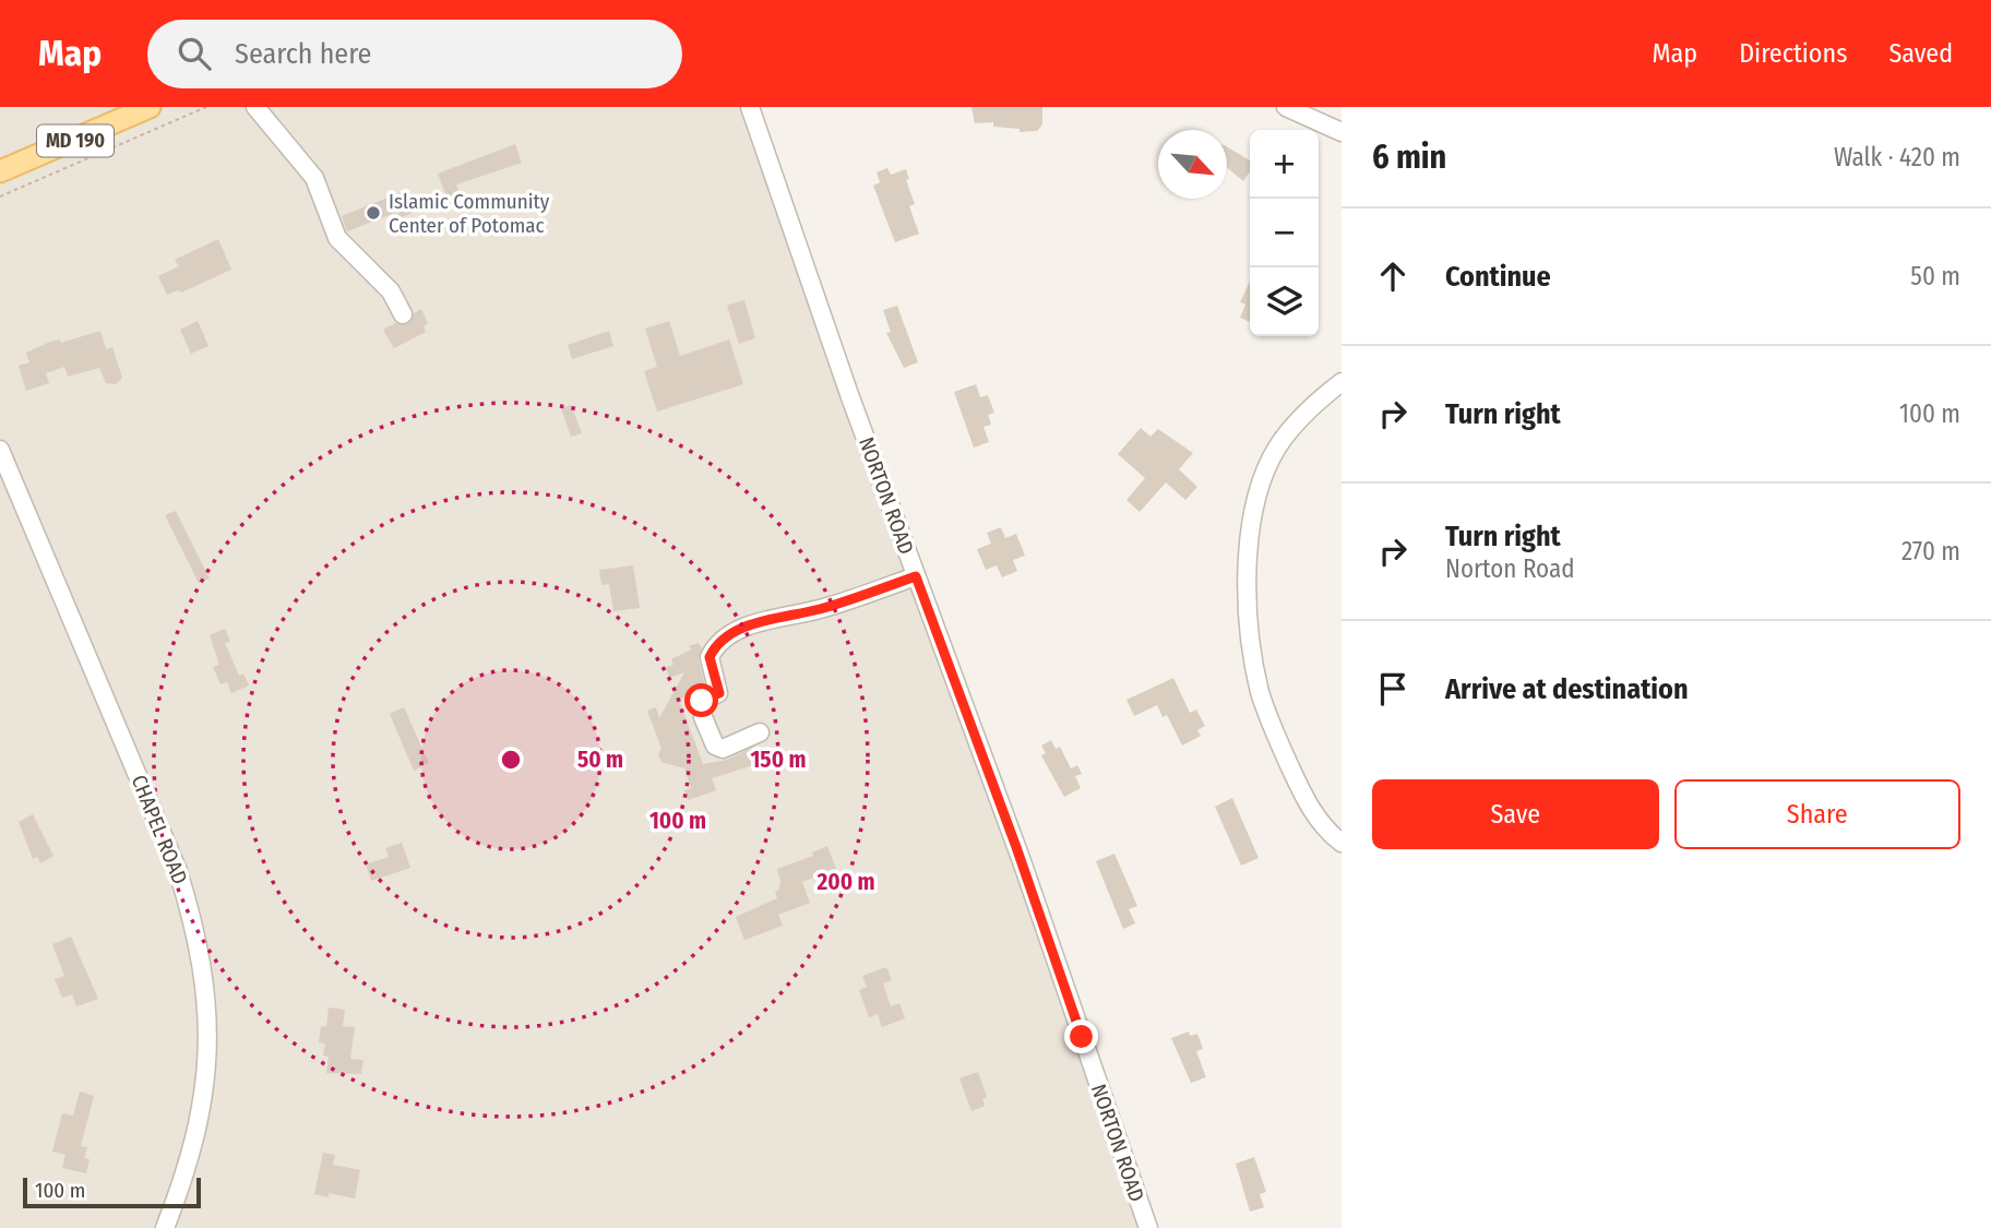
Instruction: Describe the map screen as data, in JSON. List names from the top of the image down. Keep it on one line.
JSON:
{"streets":{"main road":["MD 190"],"street":["NORTON ROAD","CHAPEL ROAD"]},"places":["Islamic Community Center of Potomac"],"scale_bar":"100 m","north":"bottom right","page":{"header":"Map","search":"Search here","nav":["Map","Directions","Saved"],"heading":["6 min","Walk · 420 m"],"map_buttons":["+","−"],"list":[["Continue","50 m"],["Turn right","100 m"],["Turn right","Norton Road","270 m"],"Arrive at destination"],"buttons":["Save","Share"],"scale":"100 m"},"rings":["50 m","150 m","100 m","200 m"]}
